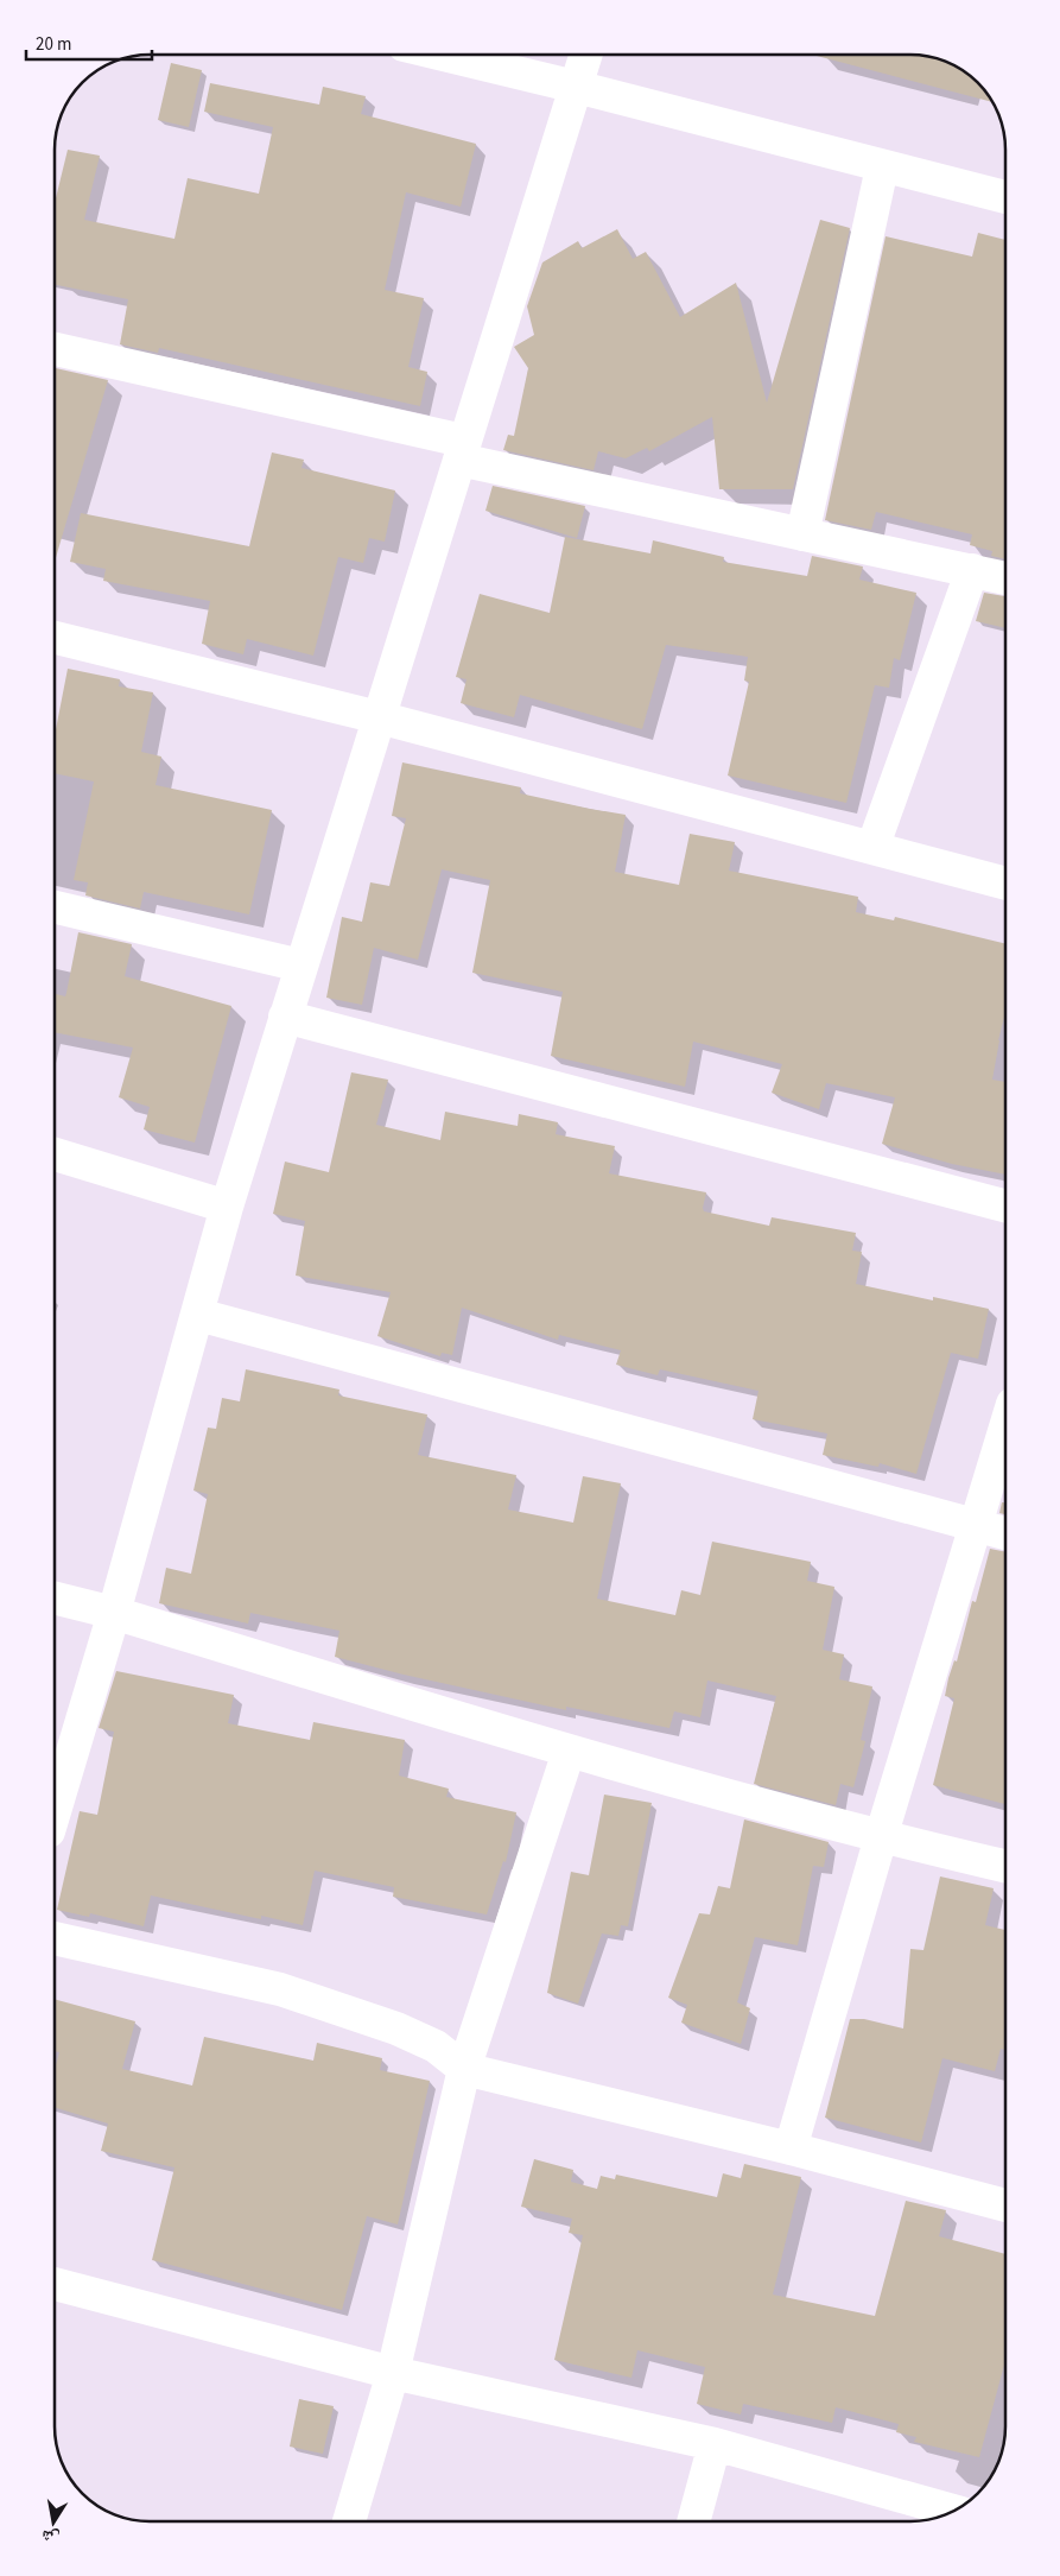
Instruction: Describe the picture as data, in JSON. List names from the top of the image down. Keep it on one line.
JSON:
{"scale_bar":"20 m","north":"bottom"}
